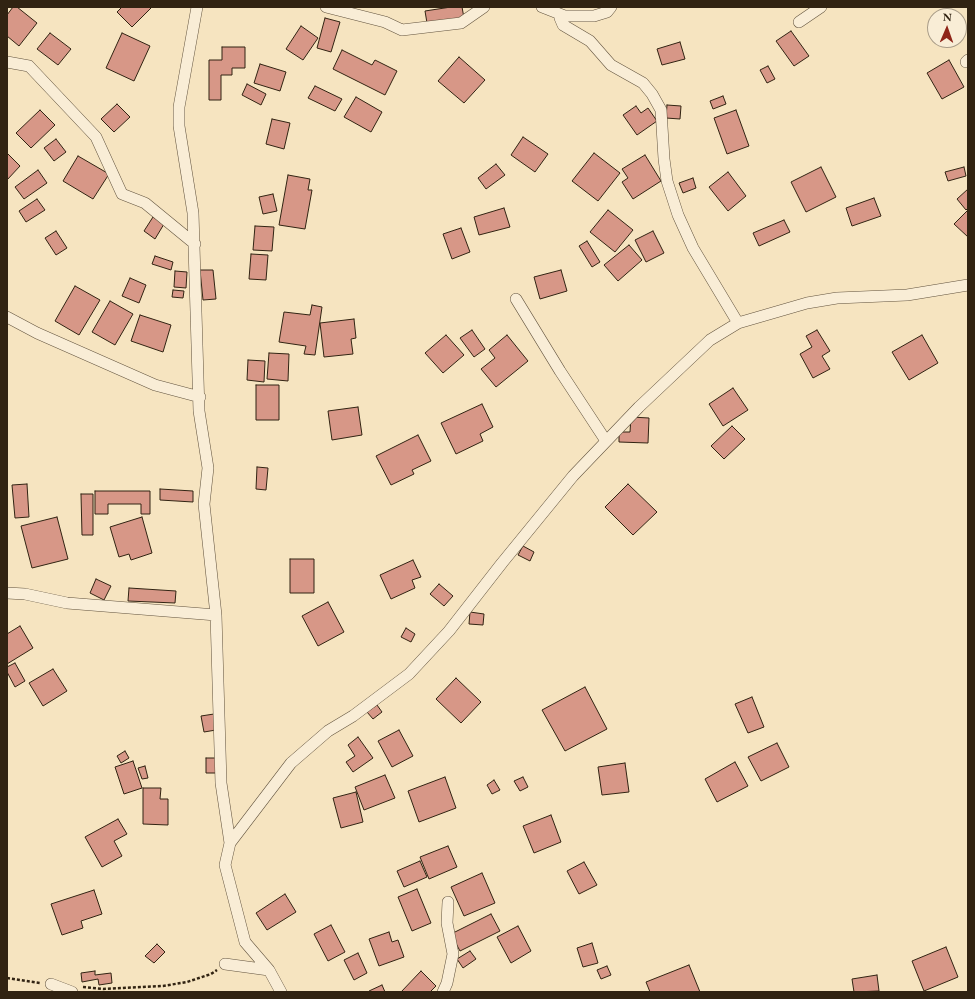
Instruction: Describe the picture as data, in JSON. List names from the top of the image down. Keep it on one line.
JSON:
{"north":"top"}
